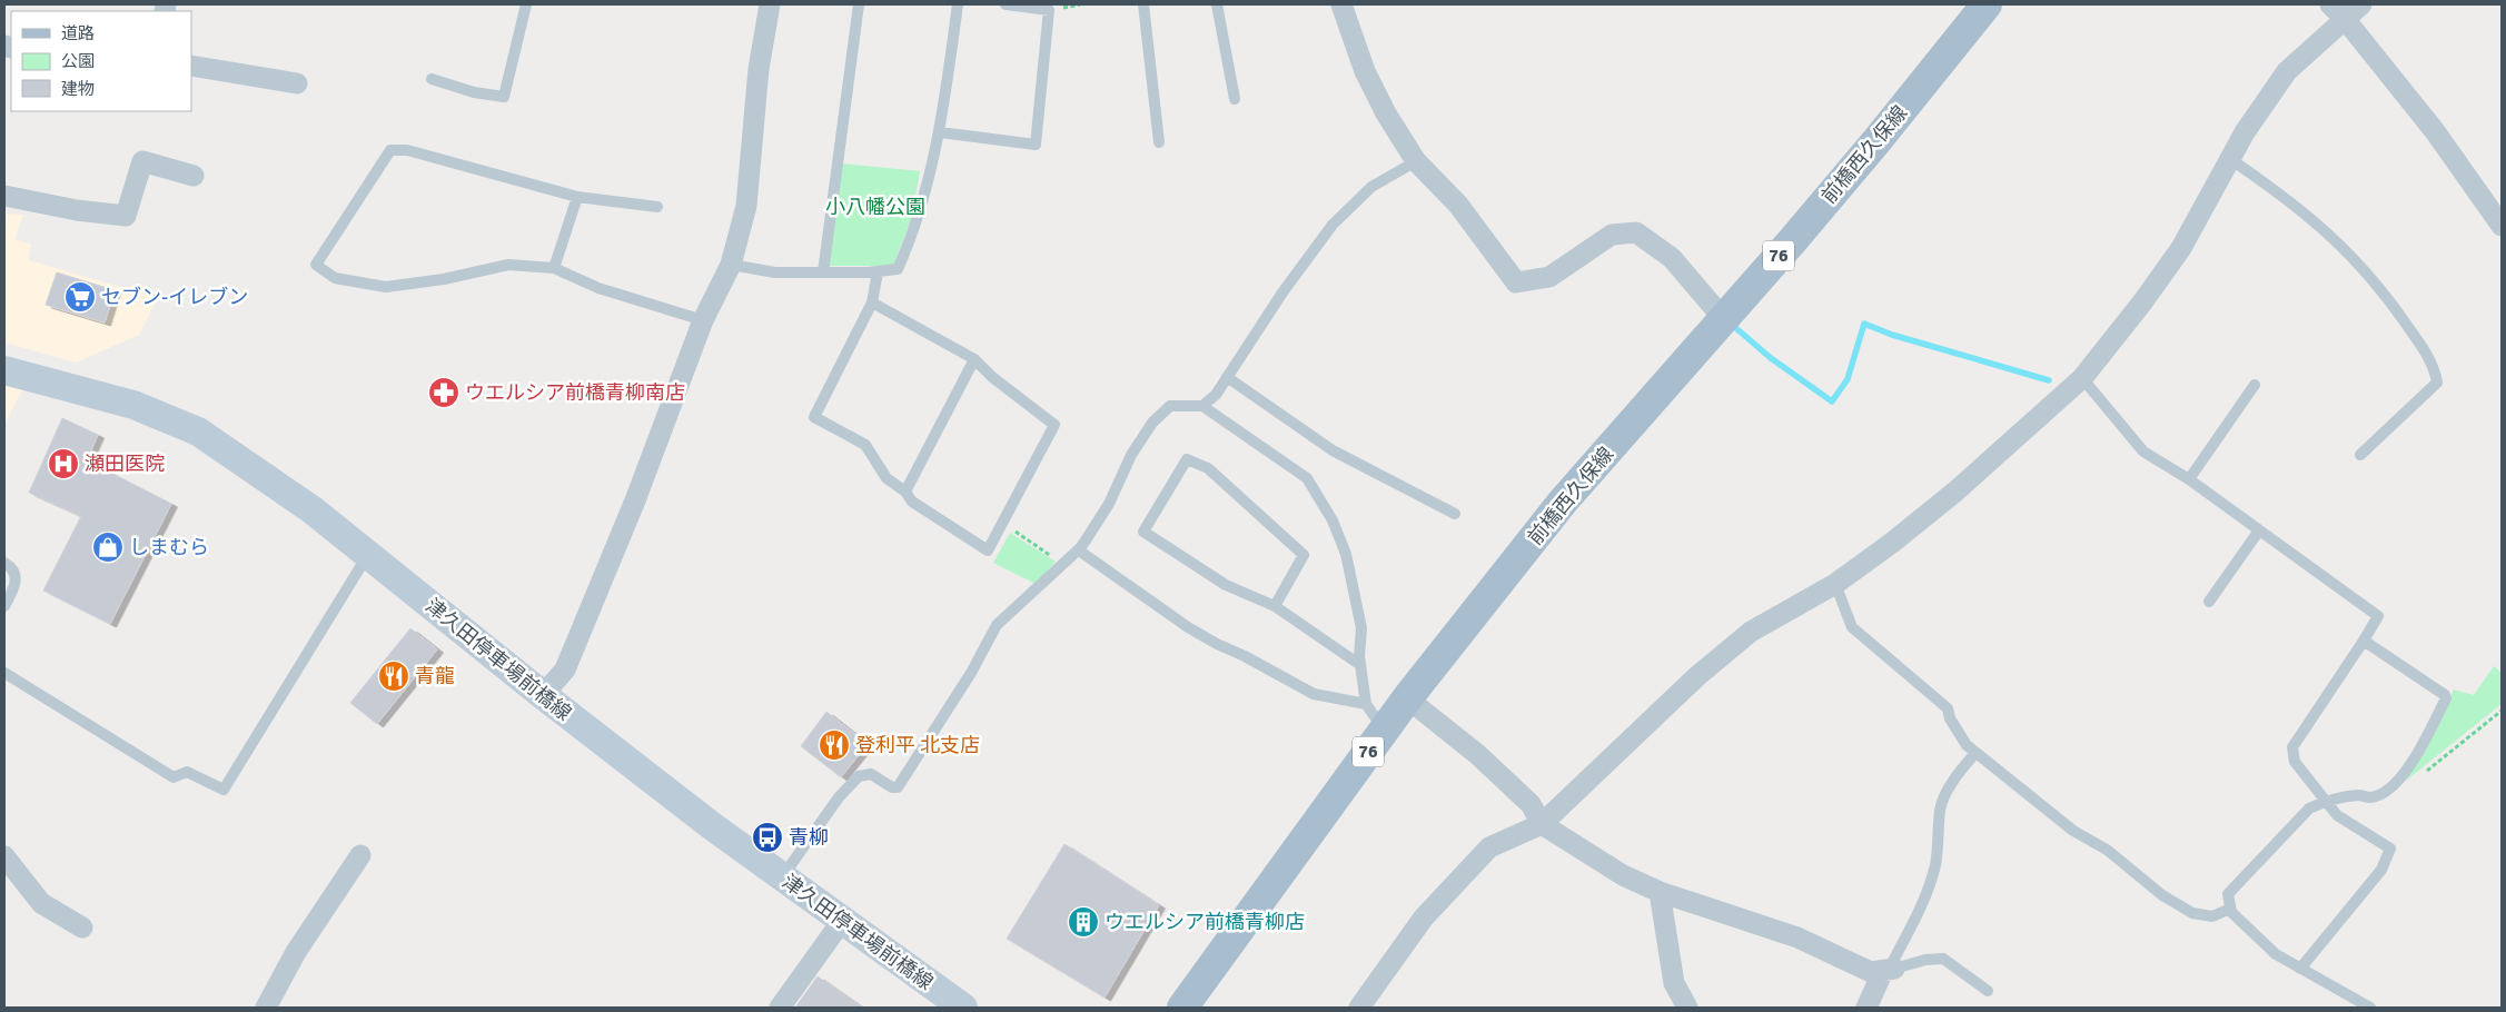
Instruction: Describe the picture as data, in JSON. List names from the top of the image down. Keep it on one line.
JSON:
{"streets":{"main road":["前橋西久保線","76","津久田停車場前橋線"]},"parks":["小八幡公園"],"places":{"supermarket":["セブン-イレブン"],"pharmacy":["ウエルシア前橋青柳南店"],"hospital":["瀬田医院"],"shop":["しまむら"],"restaurant":["青龍","登利平 北支店"],"bus stop":["青柳"],"building":["ウエルシア前橋青柳店"]},"legend":["道路","公園","建物"]}
